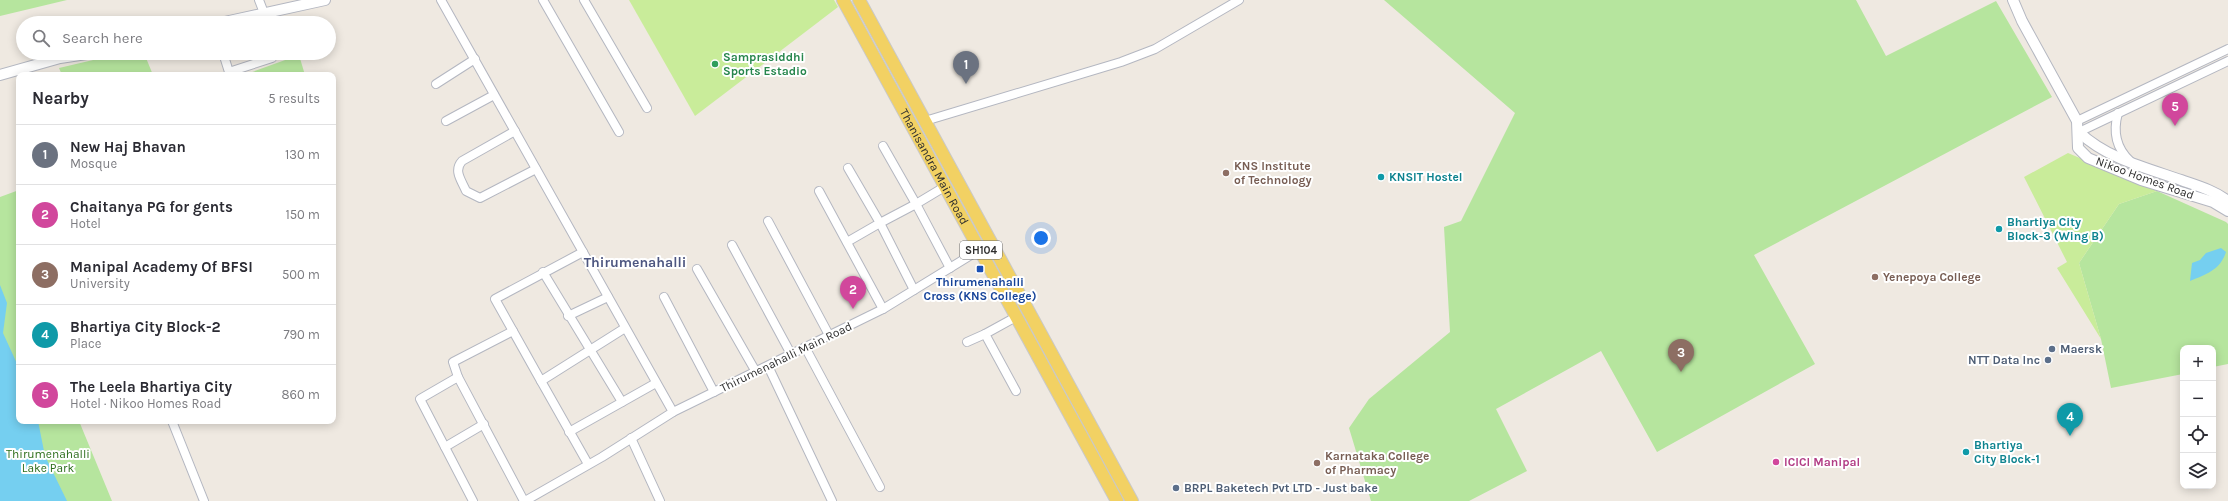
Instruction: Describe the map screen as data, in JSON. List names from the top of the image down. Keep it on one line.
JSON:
{"streets":{"main road":["Thanisandra Main Road","SH104"],"street":["Nikoo Homes Road","Thirumenahalli Main Road"]},"crossings":[["Thanisandra Main Road","Thirumenahalli Main Road"]],"districts":["Thirumenahalli"],"parks":["Thirumenahalli Lake Park"],"places":{"other":["Samprasiddhi Sports Estadio","KNS Institute of Technology","KNSIT Hostel","Bhartiya City Block-3 (Wing B)","Yenepoya College","Maersk","NTT Data Inc","Bhartiya City Block-1","ICICI Manipal","Karnataka College of Pharmacy","BRPL Baketech Pvt LTD - Just bake"],"transit":["Thirumenahalli Cross (KNS College)"]},"page":{"search":"Search here","pins":["1","5","2","3","4"],"heading":["Nearby","5 results"],"list":[{"mark":"1","name":"New Haj Bhavan","note":"Mosque","value":"130 m"},{"mark":"2","name":"Chaitanya PG for gents","note":"Hotel","value":"150 m"},{"mark":"3","name":"Manipal Academy Of BFSI","note":"University","value":"500 m"},{"mark":"4","name":"Bhartiya City Block-2","note":"Place","value":"790 m"},{"mark":"5","name":"The Leela Bhartiya City","note":"Hotel · Nikoo Homes Road","value":"860 m"}],"map_buttons":["+","−"]}}
